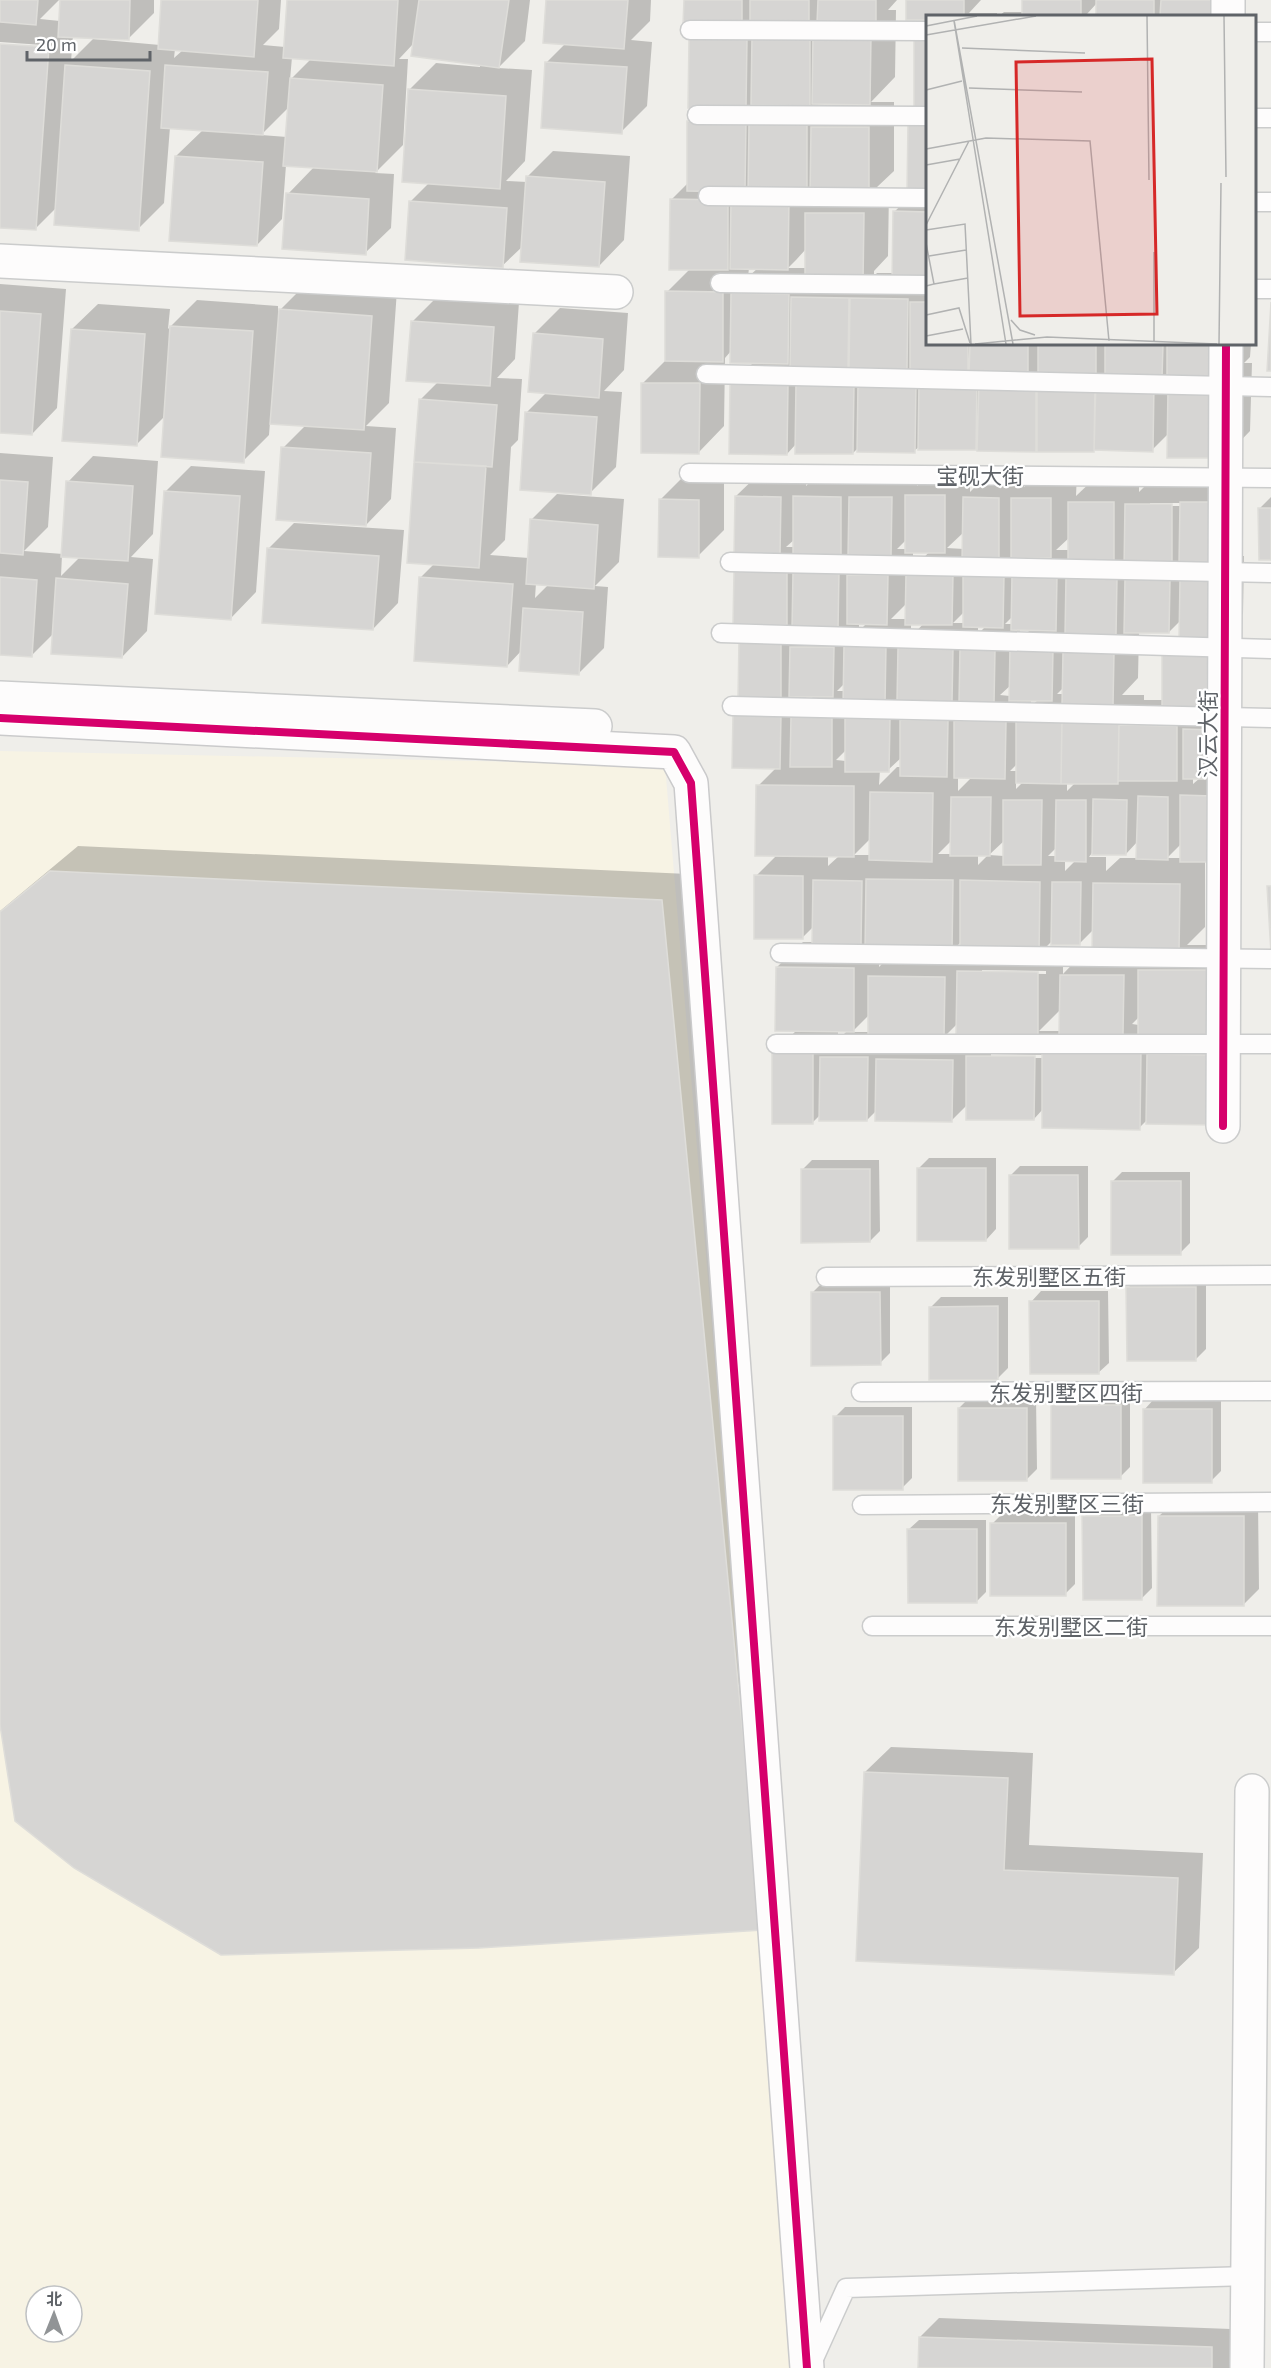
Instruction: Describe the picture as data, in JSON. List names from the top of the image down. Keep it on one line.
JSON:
{"streets":{"street":["汉云大街"],"lane":["宝砚大街","东发别墅区五街","东发别墅区四街","东发别墅区三街","东发别墅区二街"]},"crossings":[["宝砚大街","汉云大街"]],"scale_bar":"20 m","north":"top"}
